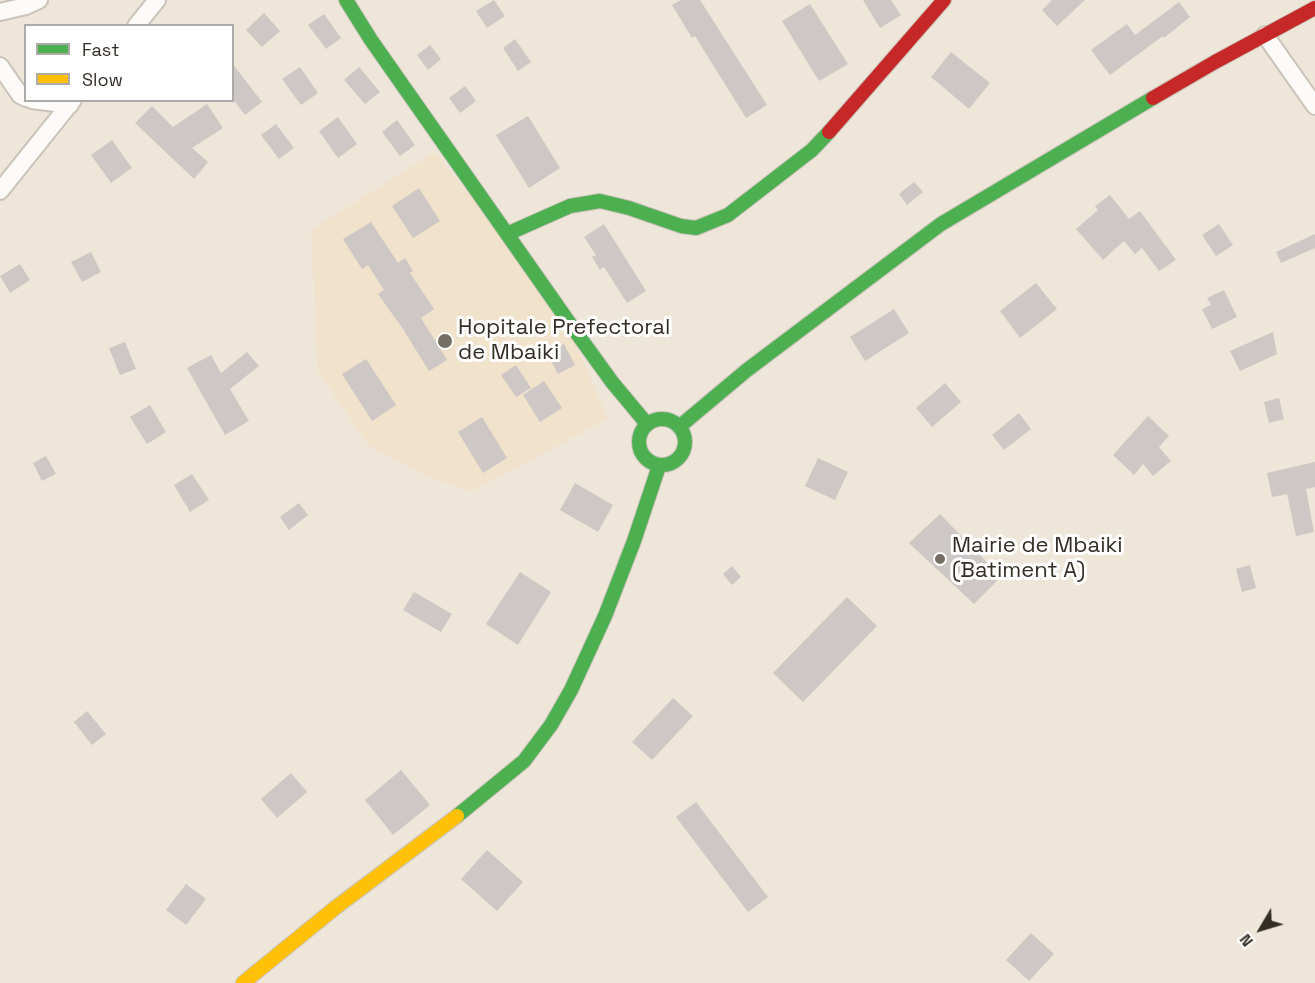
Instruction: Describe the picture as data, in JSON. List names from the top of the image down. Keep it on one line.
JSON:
{"places":["Hopitale Prefectoral de Mbaiki","Mairie de Mbaiki (Batiment A)"],"legend":["Fast","Slow"],"north":"bottom left"}
